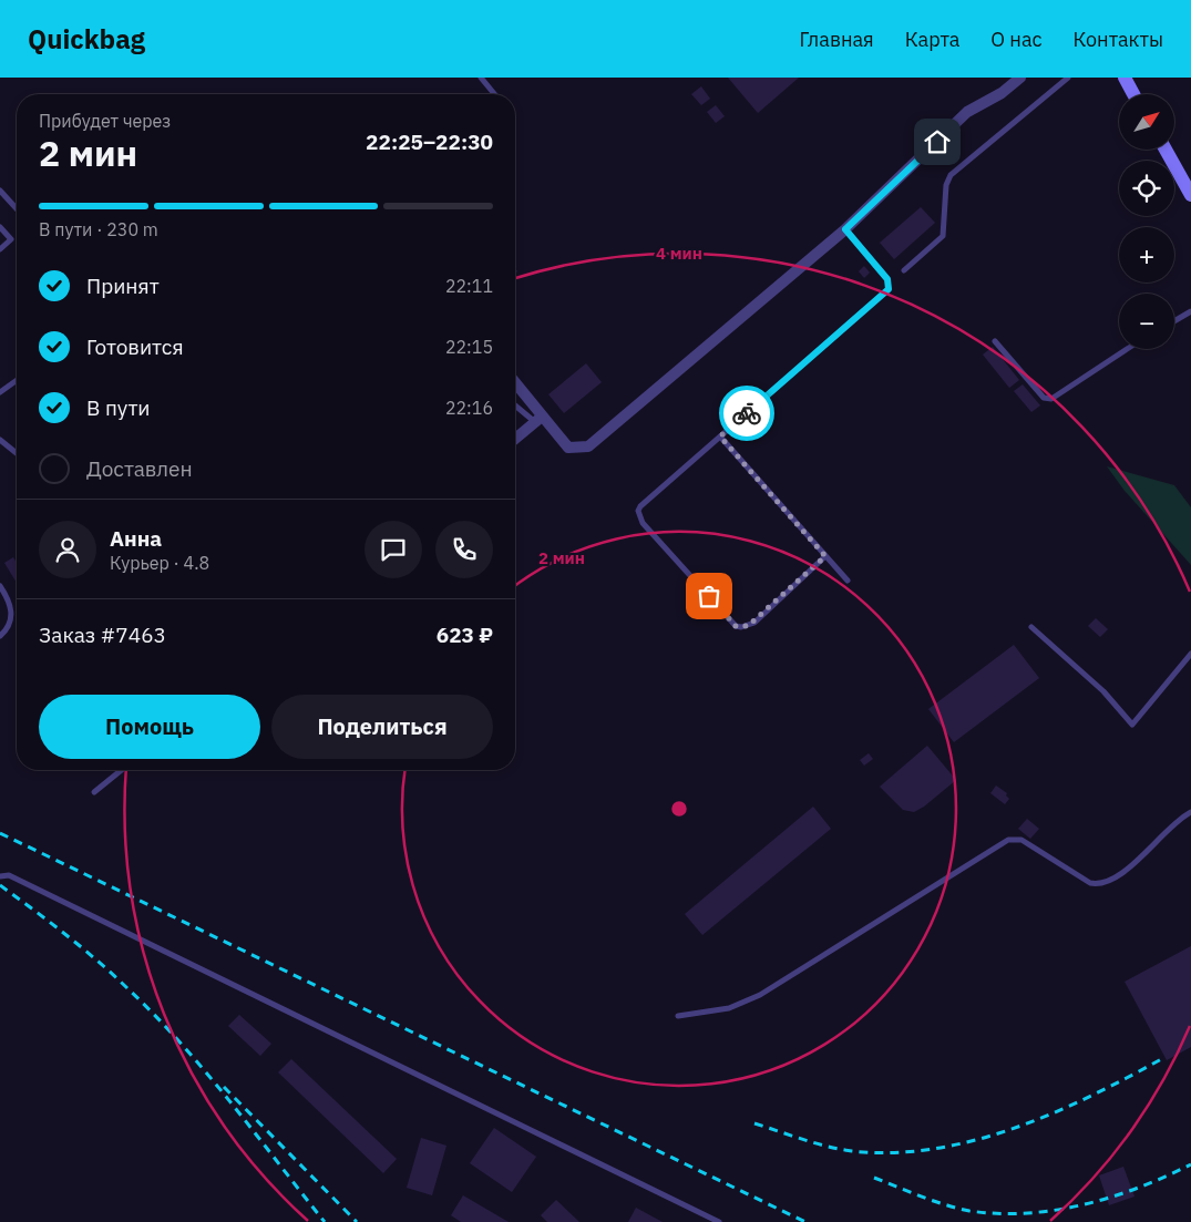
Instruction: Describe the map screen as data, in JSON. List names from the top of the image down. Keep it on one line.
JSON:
{"north":"top right","page":{"header":"Quickbag","nav":["Главная","Карта","О нас","Контакты"],"map_buttons":["+","−"],"heading":["2 мин","Прибудет через","22:25–22:30"],"panel":["Анна","Курьер · 4.8","Заказ #7463","623 ₽"],"bar":"В пути · 230 m","list":[["Принят","22:11"],["Готовится","22:15"],["В пути","22:16"],"Доставлен"],"buttons":["Помощь","Поделиться"]},"rings":["4 мин","2 мин"]}
